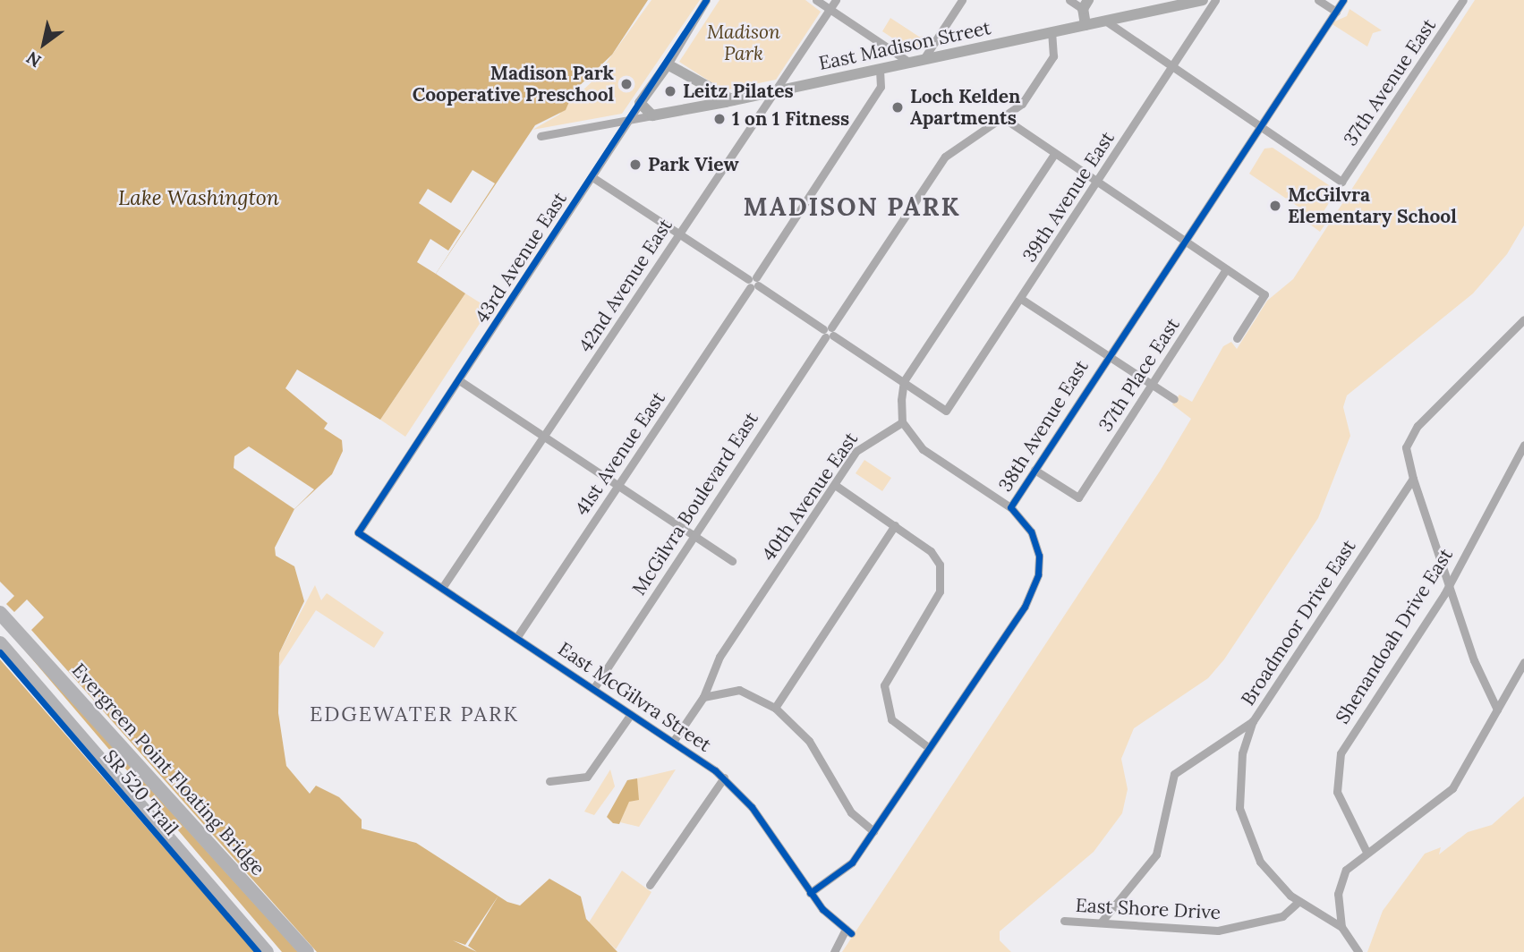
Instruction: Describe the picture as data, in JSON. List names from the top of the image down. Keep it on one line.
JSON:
{"streets":{"highway":["Evergreen Point Floating Bridge"],"street":["East Madison Street","37th Avenue East","39th Avenue East","43rd Avenue East","42nd Avenue East","37th Place East","38th Avenue East","41st Avenue East","40th Avenue East","McGilvra Boulevard East","Broadmoor Drive East","Shenandoah Drive East","East McGilvra Street","East Shore Drive"],"cycle path":["SR 520 Trail"]},"crossings":[["East Madison Street","43rd Avenue East"],["East Madison Street","42nd Avenue East"],["East Madison Street","41st Avenue East"],["East Madison Street","McGilvra Boulevard East"],["37th Avenue East","38th Avenue East"],["43rd Avenue East","East McGilvra Street"],["42nd Avenue East","East McGilvra Street"],["37th Place East","38th Avenue East"],["38th Avenue East","East McGilvra Street"],["41st Avenue East","East McGilvra Street"],["40th Avenue East","East McGilvra Street"],["McGilvra Boulevard East","East McGilvra Street"],["Broadmoor Drive East","East Shore Drive"]],"districts":["MADISON PARK","EDGEWATER PARK"],"water":["Lake Washington"],"parks":["Madison Park"],"places":["Madison Park Cooperative Preschool","Leitz Pilates","Loch Kelden Apartments","1 on 1 Fitness","Park View","McGilvra Elementary School"],"north":"bottom left"}
